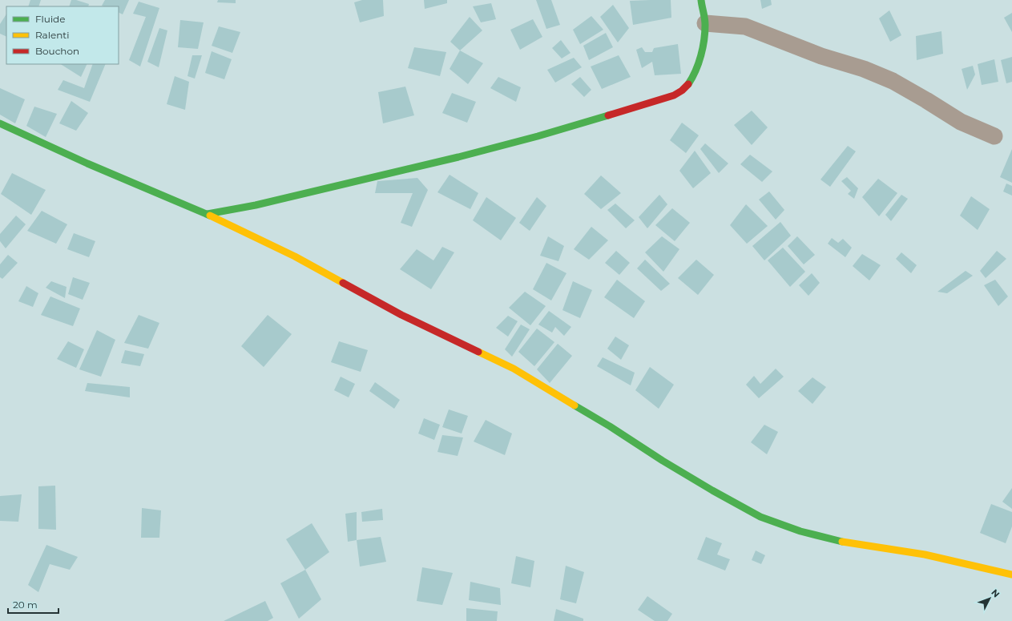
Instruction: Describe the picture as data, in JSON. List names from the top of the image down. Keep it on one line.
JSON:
{"legend":["Fluide","Ralenti","Bouchon"],"scale_bar":"20 m","north":"top right"}
